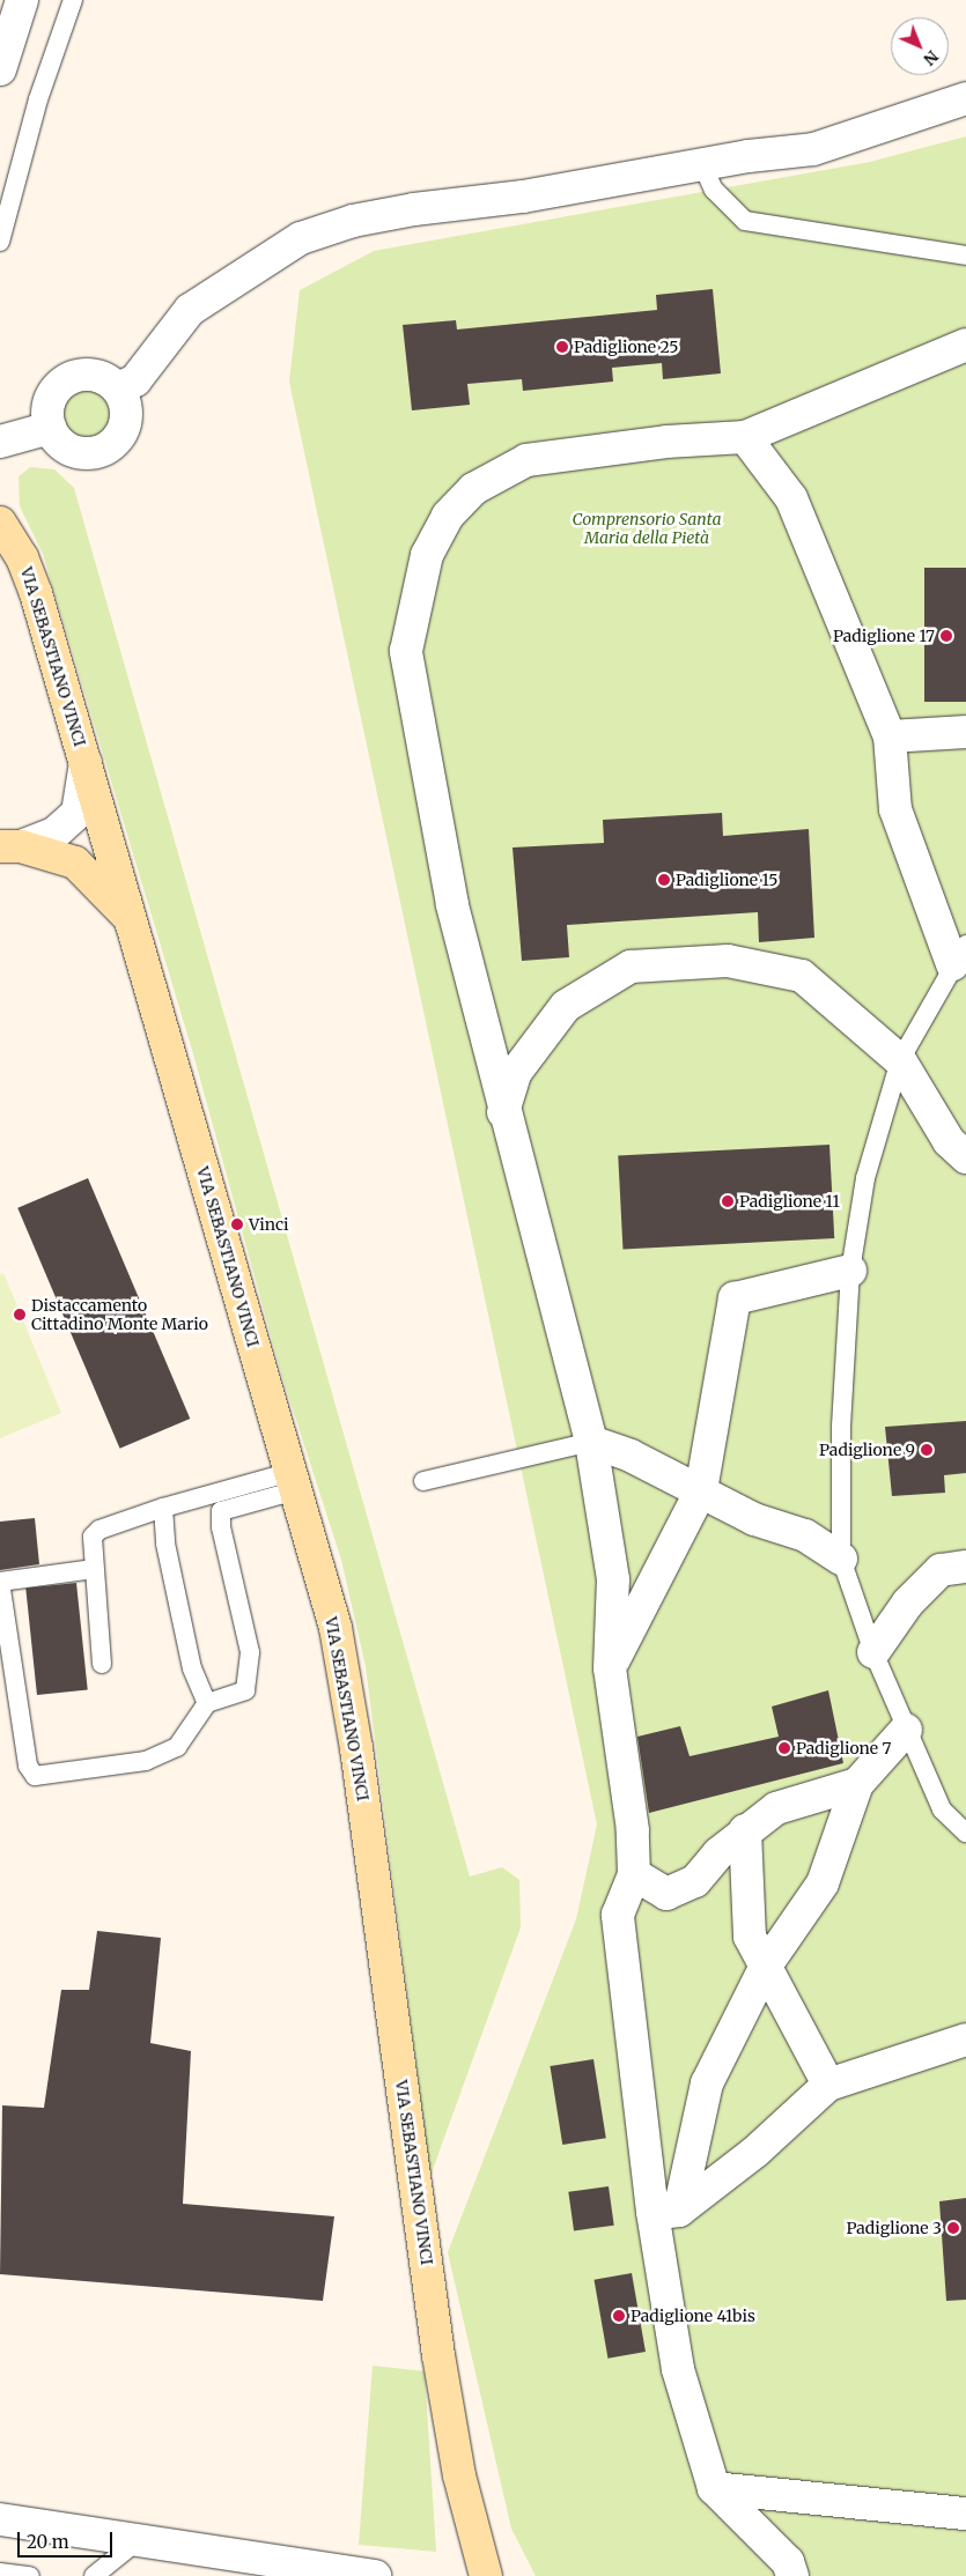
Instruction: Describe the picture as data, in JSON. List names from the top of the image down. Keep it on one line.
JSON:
{"streets":{"street":["VIA SEBASTIANO VINCI"]},"parks":["Comprensorio Santa Maria della Pietà"],"places":["Padiglione 25","Padiglione 17","Padiglione 15","Padiglione 11","Vinci","Distaccamento Cittadino Monte Mario","Padiglione 9","Padiglione 7","Padiglione 3","Padiglione 41bis"],"scale_bar":"20 m","north":"bottom right"}
